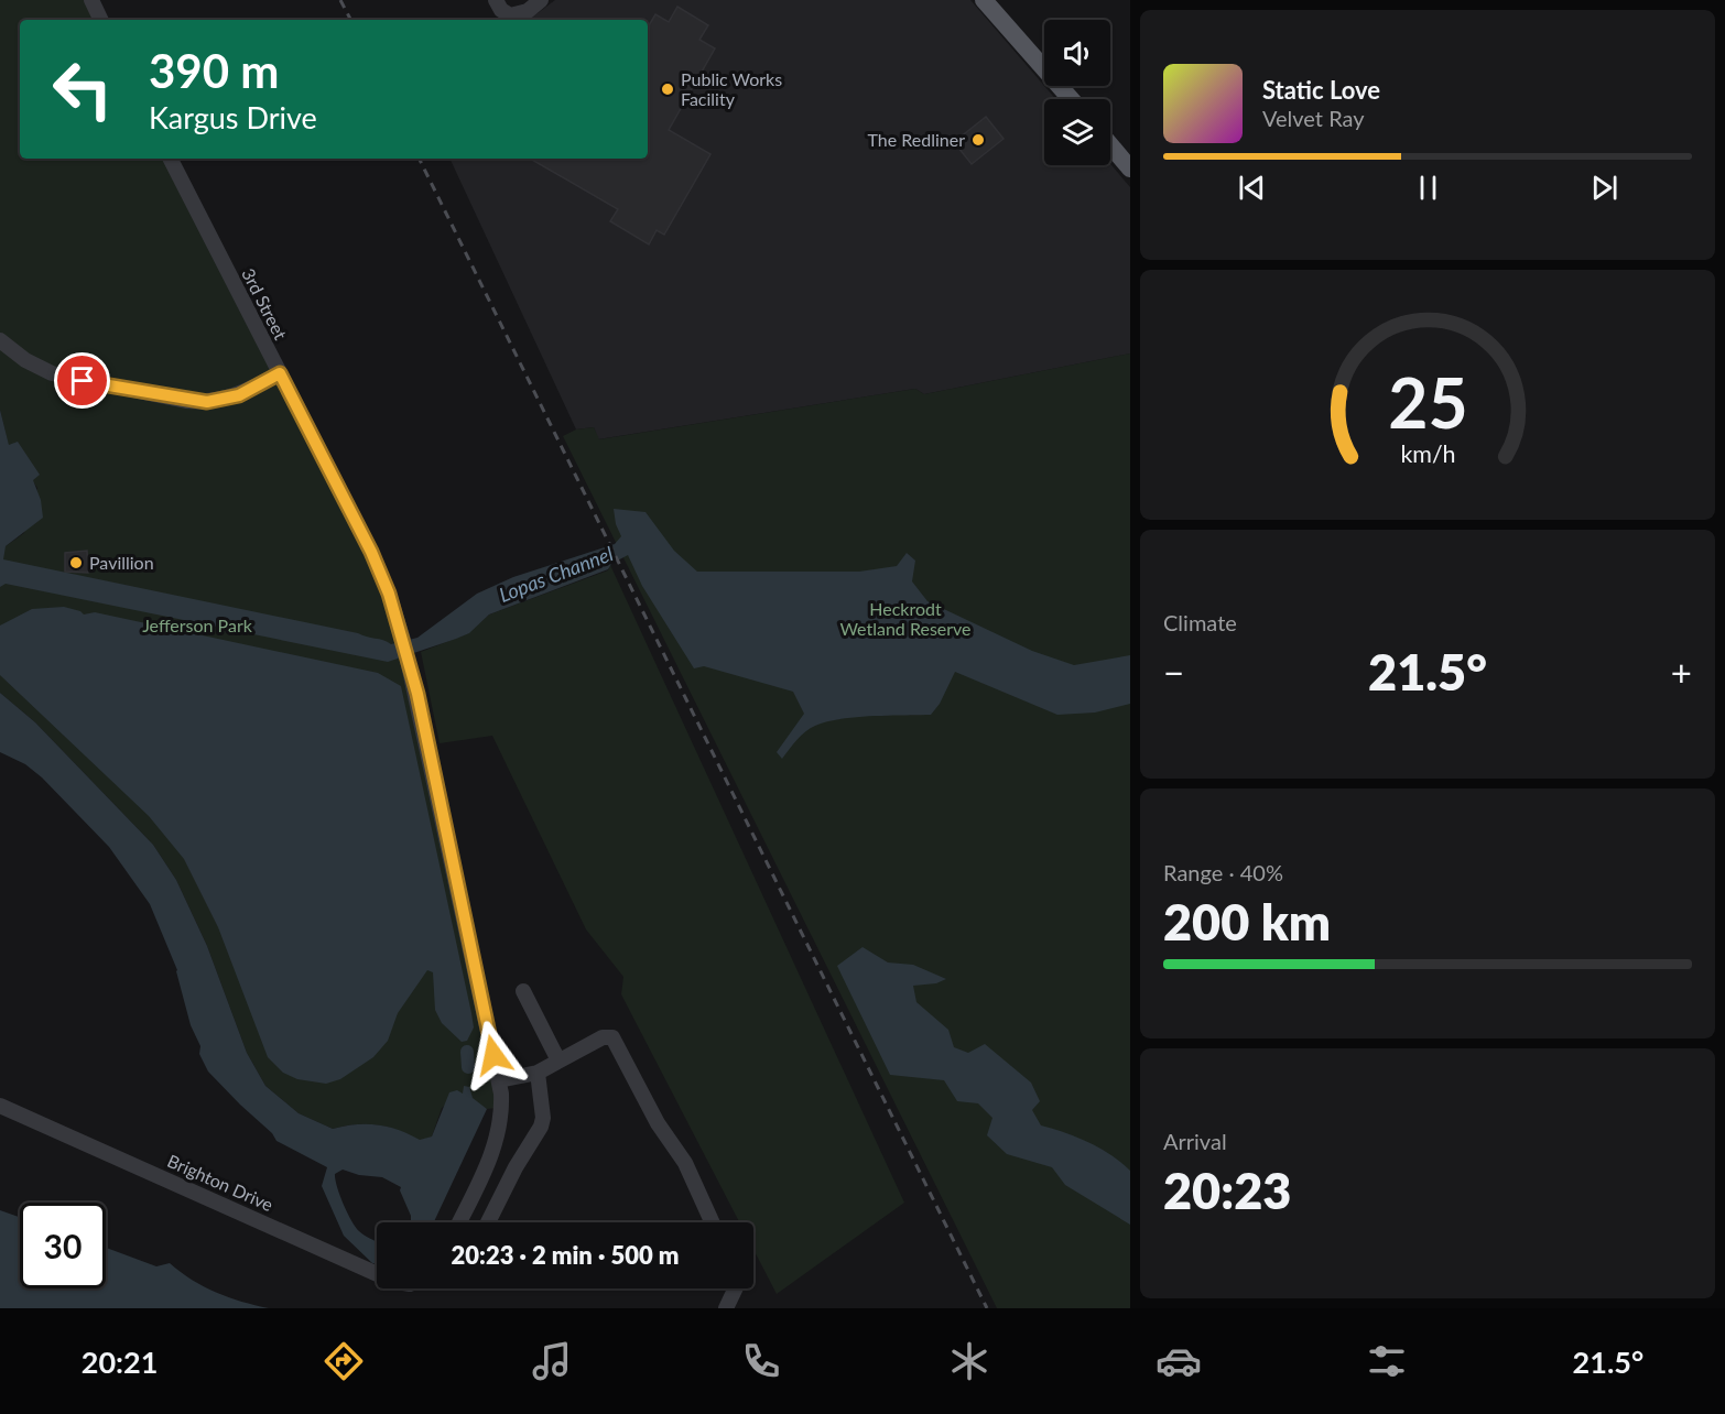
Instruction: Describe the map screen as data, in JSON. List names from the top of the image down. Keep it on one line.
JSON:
{"streets":{"street":["3rd Street","Brighton Drive"]},"water":["Lopas Channel"],"parks":["Heckrodt Wetland Reserve","Jefferson Park"],"places":["Public Works Facility","The Redliner","Pavillion"],"page":{"turn":["390 m","Kargus Drive"],"song":["Static Love","Velvet Ray"],"tile":["Climate",["Range · 40%","200 km"],["Arrival","20:23"]],"heat":["−","21.5°","+"],"limit":"30","trip":"20:23 · 2 min · 500 m","tabs":["20:21","21.5°"],"gauge":["25","km/h"]}}
